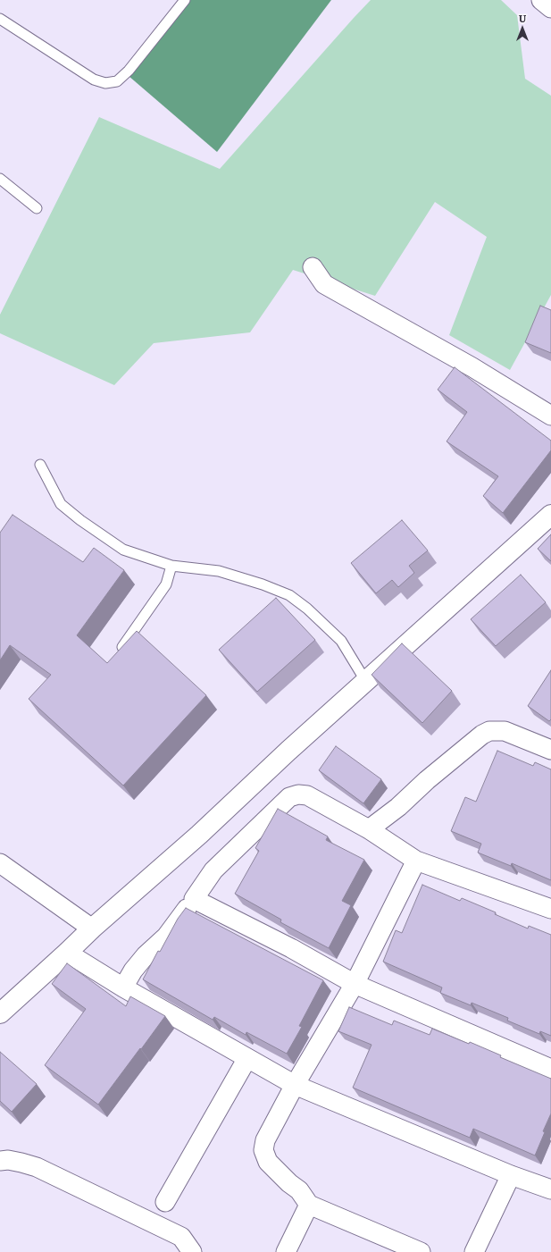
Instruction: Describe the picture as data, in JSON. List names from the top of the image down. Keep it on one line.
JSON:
{"north":"top"}
